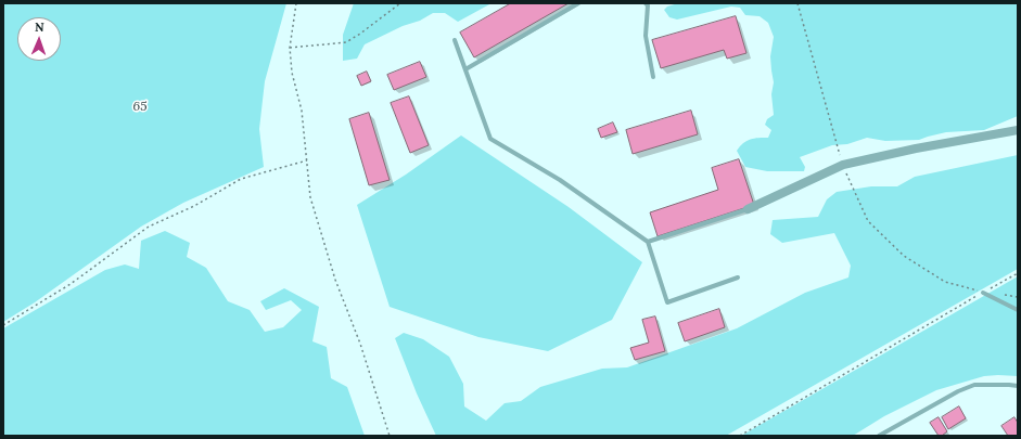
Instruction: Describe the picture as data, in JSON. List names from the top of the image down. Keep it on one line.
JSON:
{"parks":["65"],"north":"top"}
